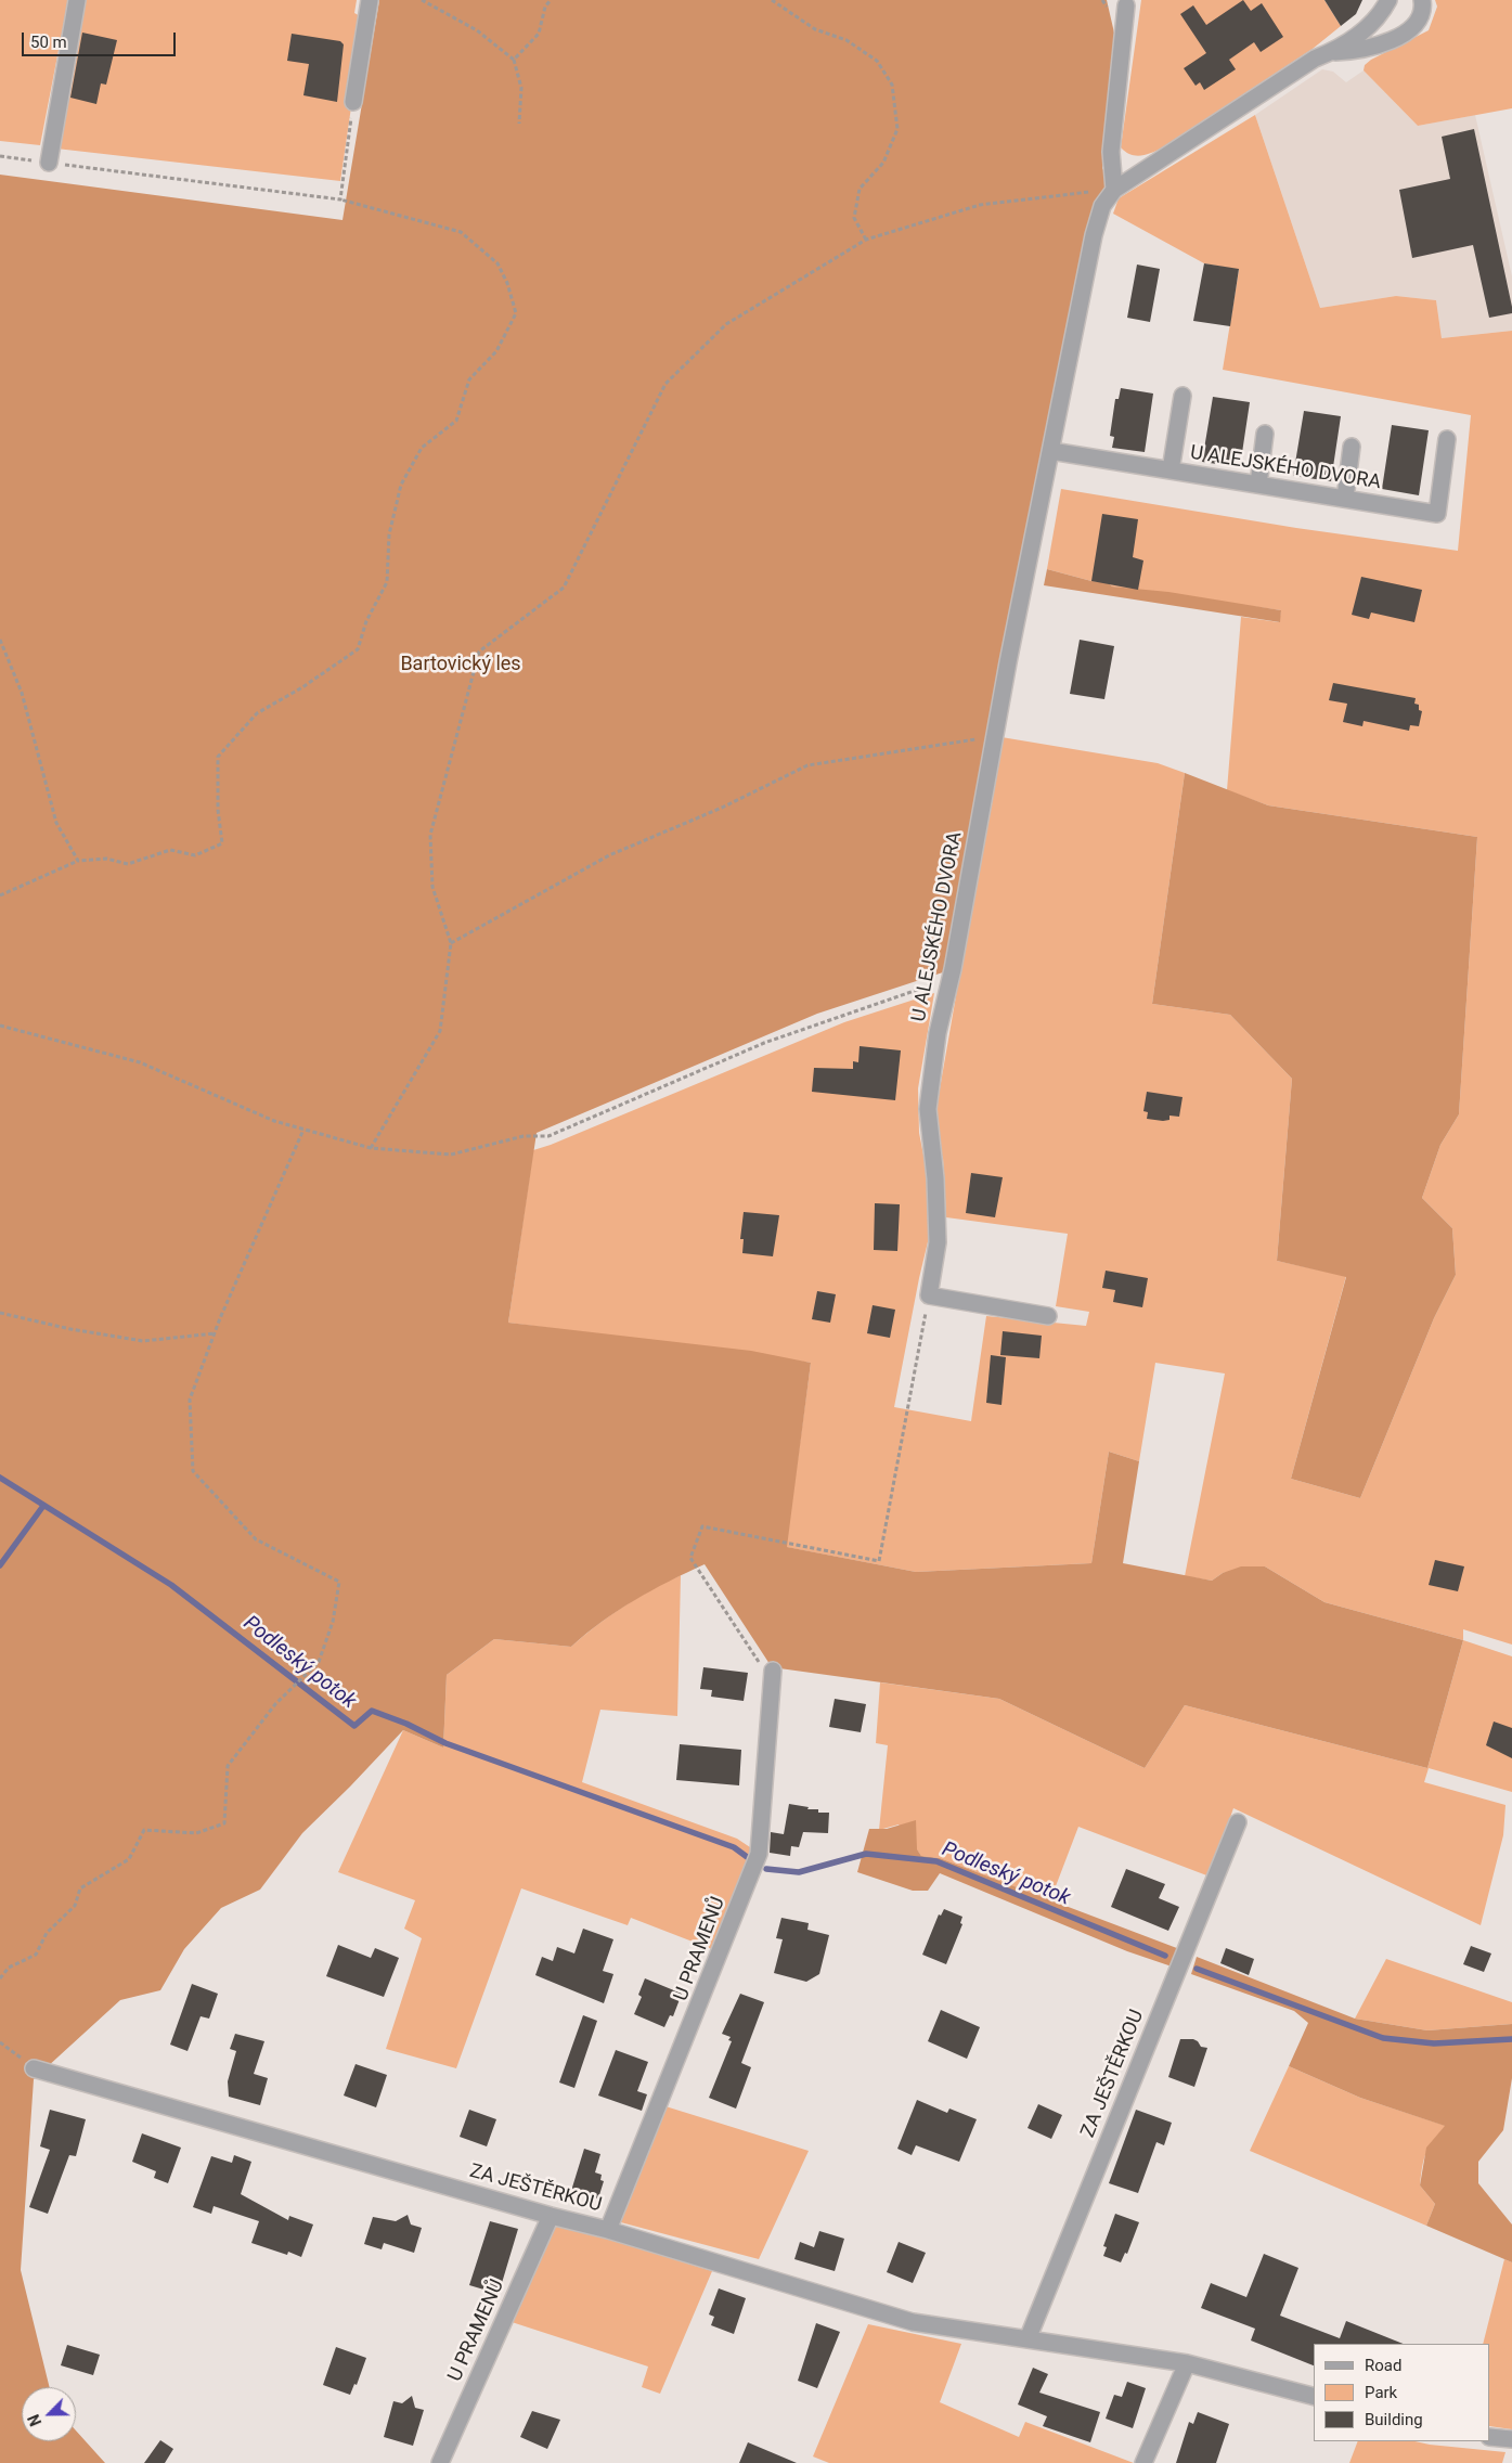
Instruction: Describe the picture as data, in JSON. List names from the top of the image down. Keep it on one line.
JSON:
{"streets":{"street":["U ALEJSKÉHO DVORA","U PRAMENŮ","ZA JEŠTĚRKOU"]},"crossings":[["U PRAMENŮ","ZA JEŠTĚRKOU"]],"water":["Podleský potok"],"parks":["Bartovický les"],"legend":["Road","Park","Building"],"scale_bar":"50 m","north":"bottom left"}
